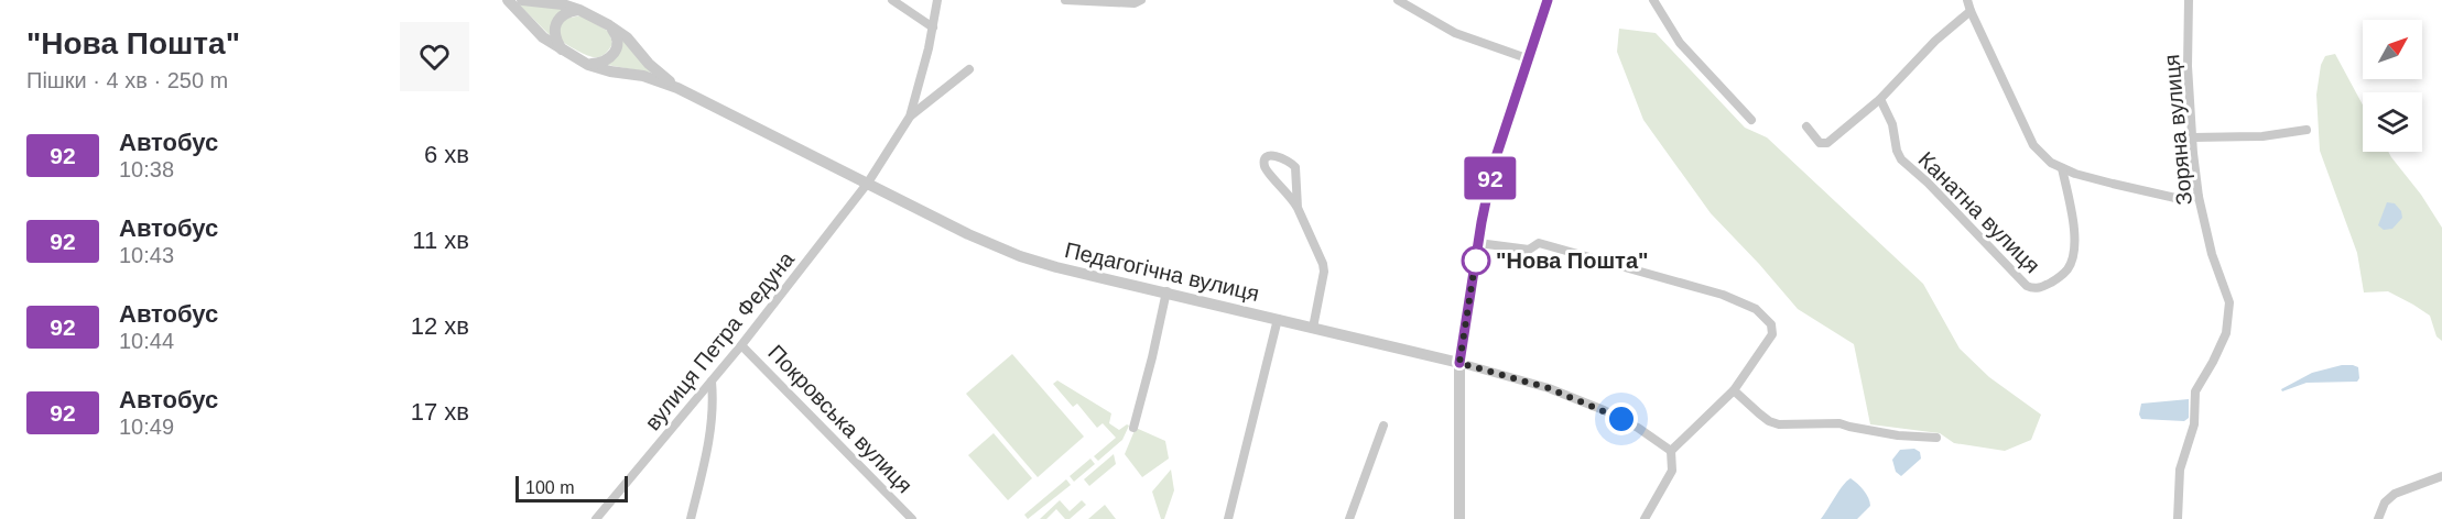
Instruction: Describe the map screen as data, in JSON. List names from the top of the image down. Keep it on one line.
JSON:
{"streets":{"street":["Зоряна вулиця","Канатна вулиця","Педагогічна вулиця","вулиця Петра Федуна","Покровська вулиця"]},"crossings":[["Педагогічна вулиця","вулиця Петра Федуна"],["вулиця Петра Федуна","Покровська вулиця"]],"places":["\"Нова Пошта\""],"lines":["bus line 92"],"scale_bar":"100 m","north":"top right","page":{"heading":["\"Нова Пошта\"","Пішки · 4 хв · 250 m"],"on_map":"92","list":[{"mark":"92","name":"Автобус","note":"10:38","value":"6 хв"},{"mark":"92","name":"Автобус","note":"10:43","value":"11 хв"},{"mark":"92","name":"Автобус","note":"10:44","value":"12 хв"},{"mark":"92","name":"Автобус","note":"10:49","value":"17 хв"}],"scale":"100 m"}}
